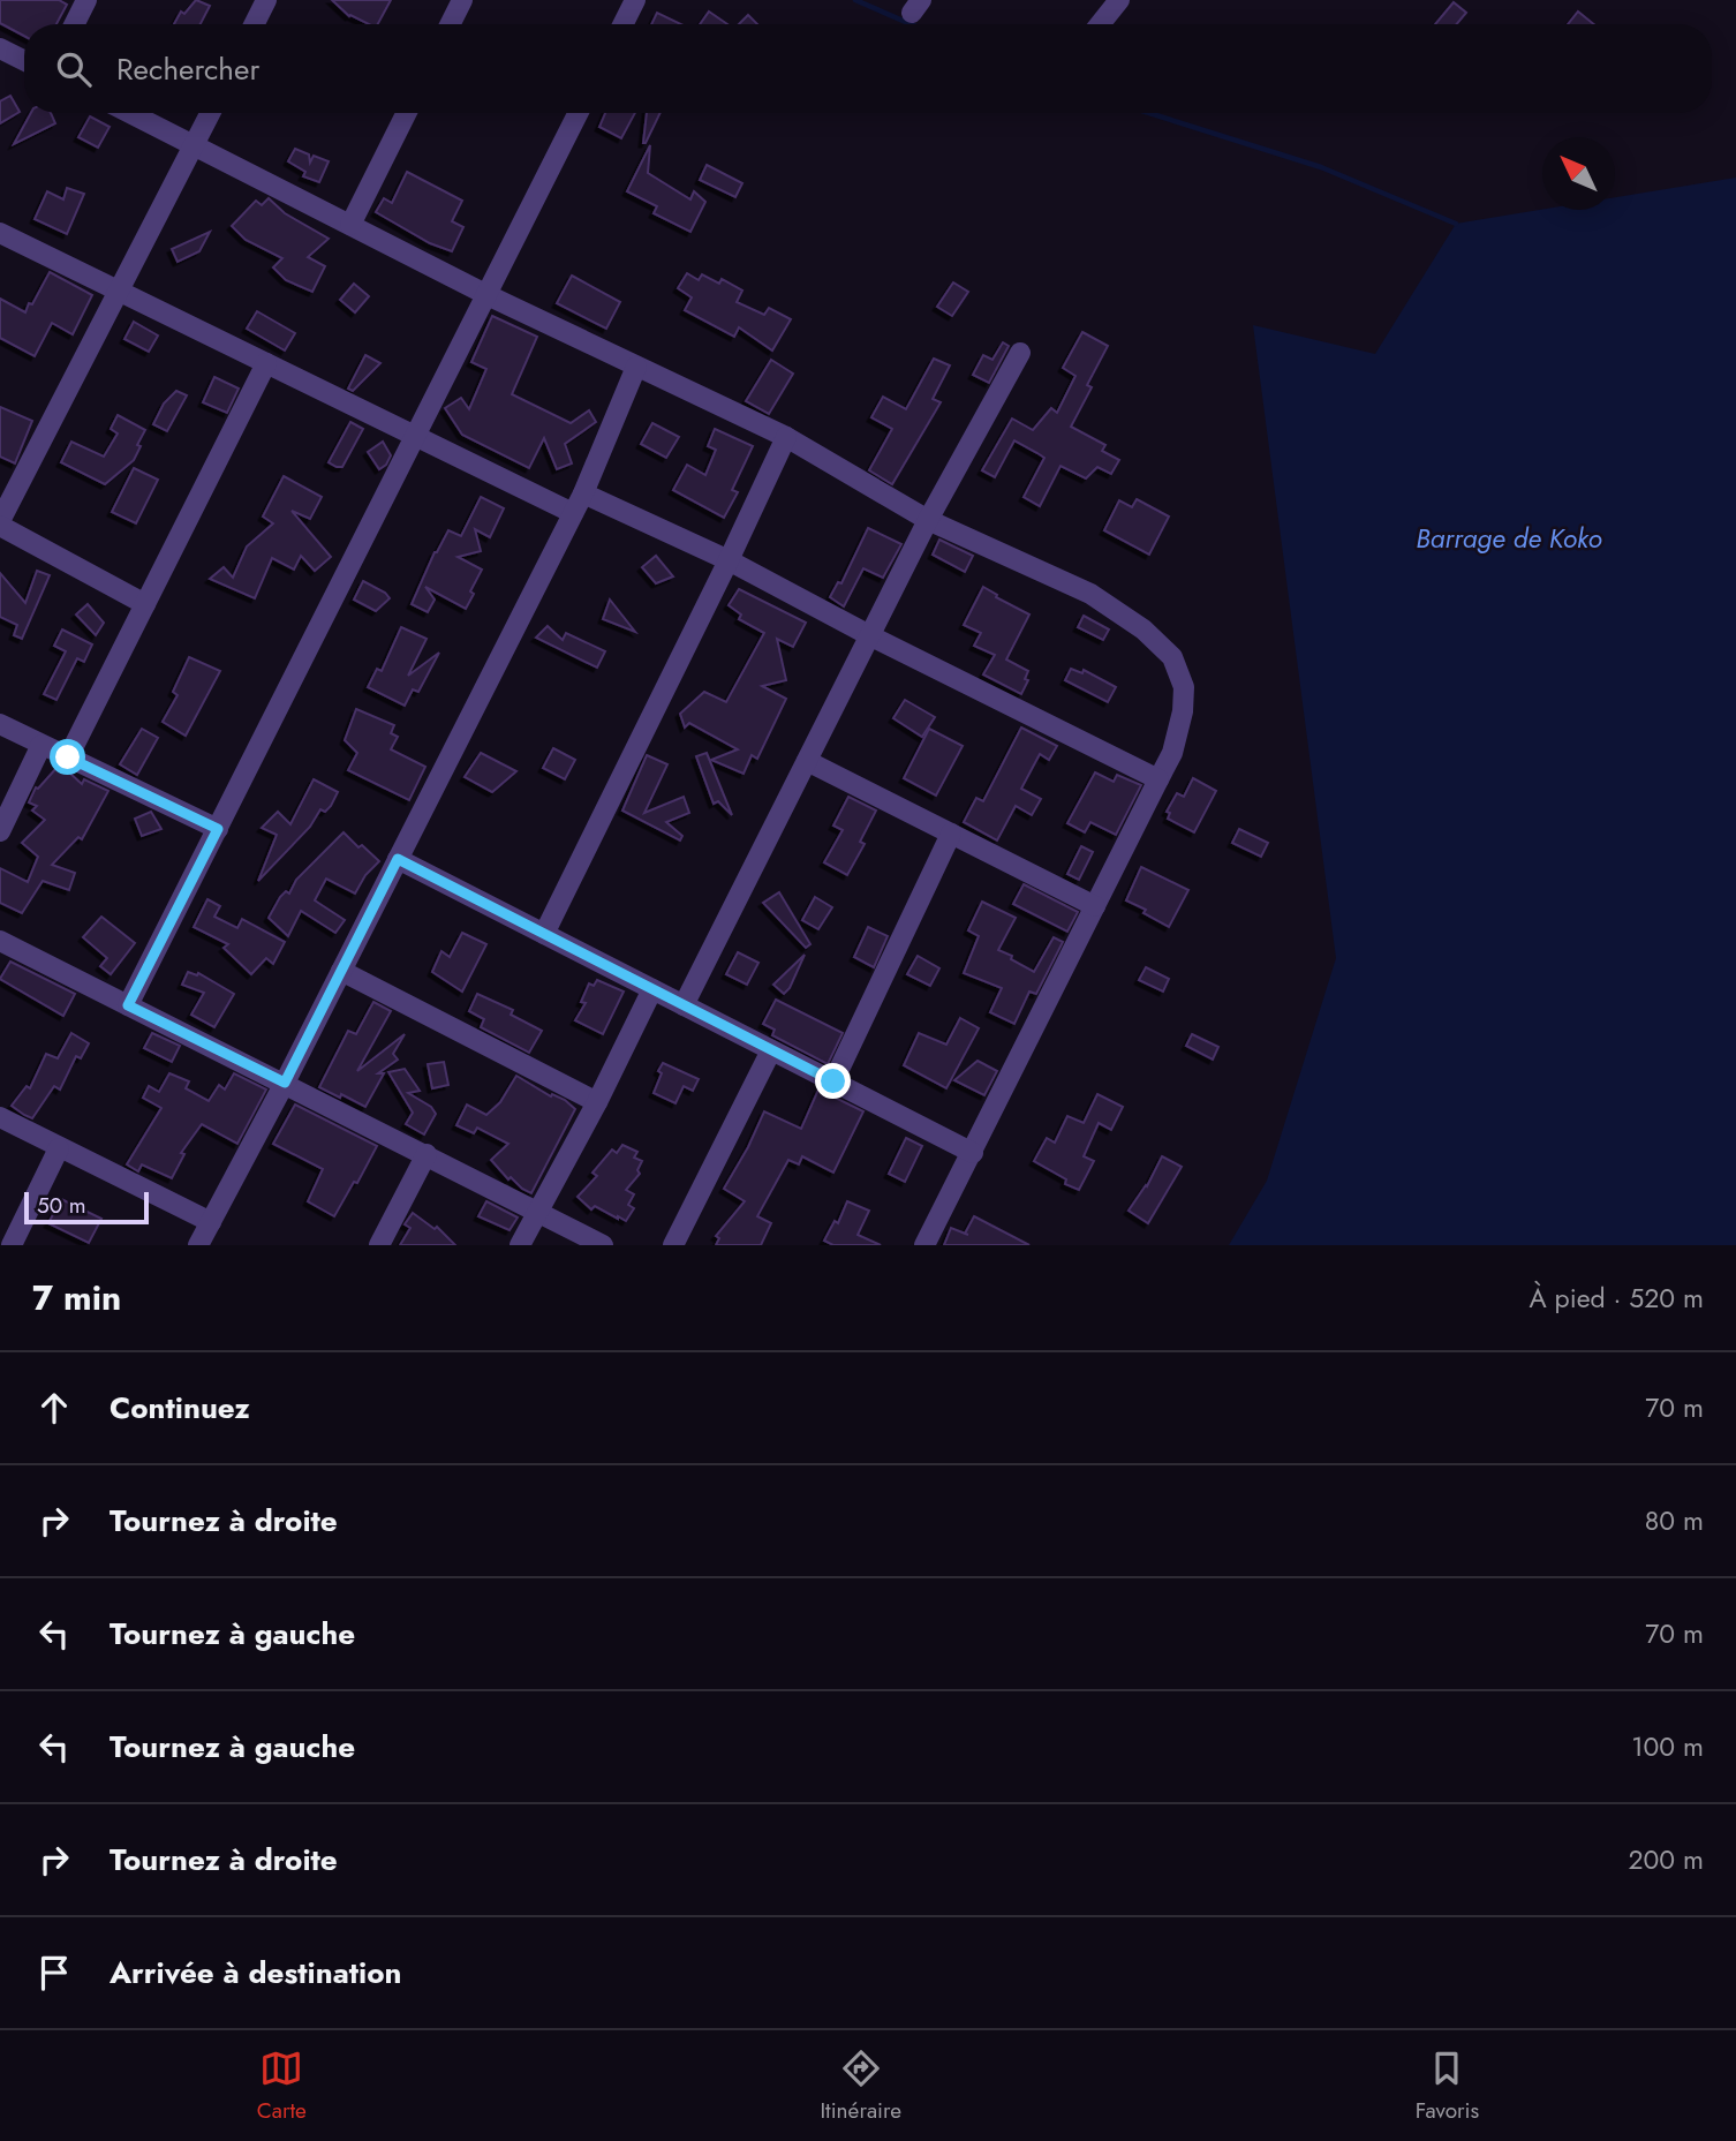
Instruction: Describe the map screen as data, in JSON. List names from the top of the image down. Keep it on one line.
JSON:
{"water":["Barrage de Koko"],"scale_bar":"50 m","north":"top left","page":{"search":"Rechercher","scale":"50 m","heading":["7 min","À pied · 520 m"],"list":[["Continuez","70 m"],["Tournez à droite","80 m"],["Tournez à gauche","70 m"],["Tournez à gauche","100 m"],["Tournez à droite","200 m"],"Arrivée à destination"],"nav":["Carte","Itinéraire","Favoris"]}}
